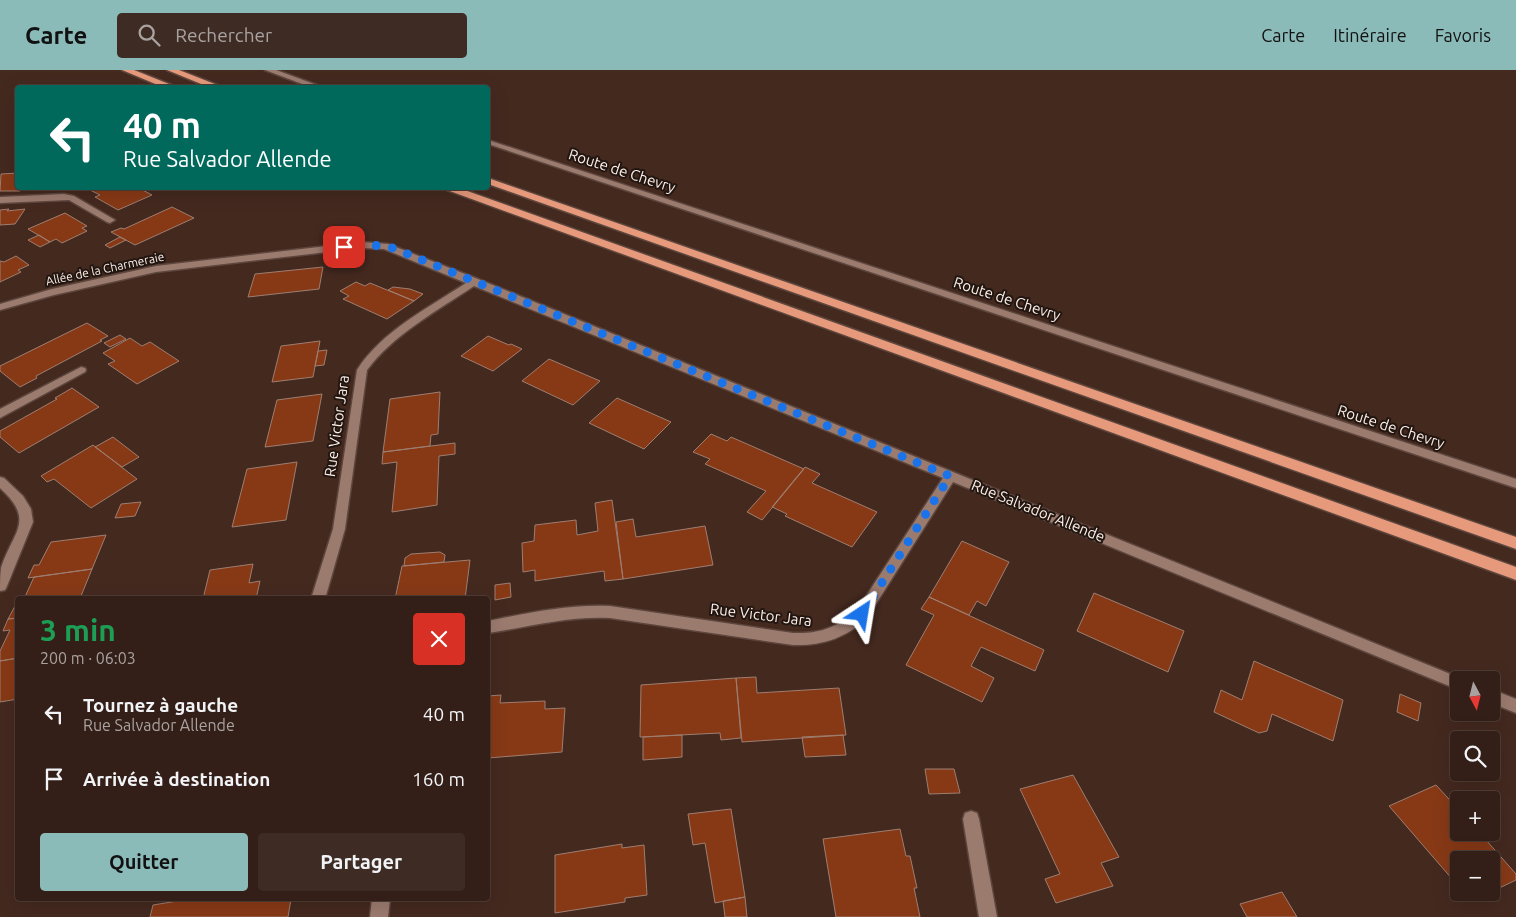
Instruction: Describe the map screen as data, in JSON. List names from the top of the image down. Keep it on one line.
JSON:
{"streets":{"street":["Route de Chevry","Allée de la Charmeraie","Rue Victor Jara","Rue Salvador Allende"]},"crossings":[["Allée de la Charmeraie","Rue Salvador Allende"],["Rue Victor Jara","Rue Salvador Allende"]],"north":"bottom","page":{"header":"Carte","search":"Rechercher","nav":["Carte","Itinéraire","Favoris"],"turn":["40 m","Rue Salvador Allende"],"heading":["3 min","200 m · 06:03"],"map_buttons":["+","−"],"list":[{"name":"Tournez à gauche","note":"Rue Salvador Allende","value":"40 m"},{"name":"Arrivée à destination","value":"160 m"}],"buttons":["Quitter","Partager"]}}
